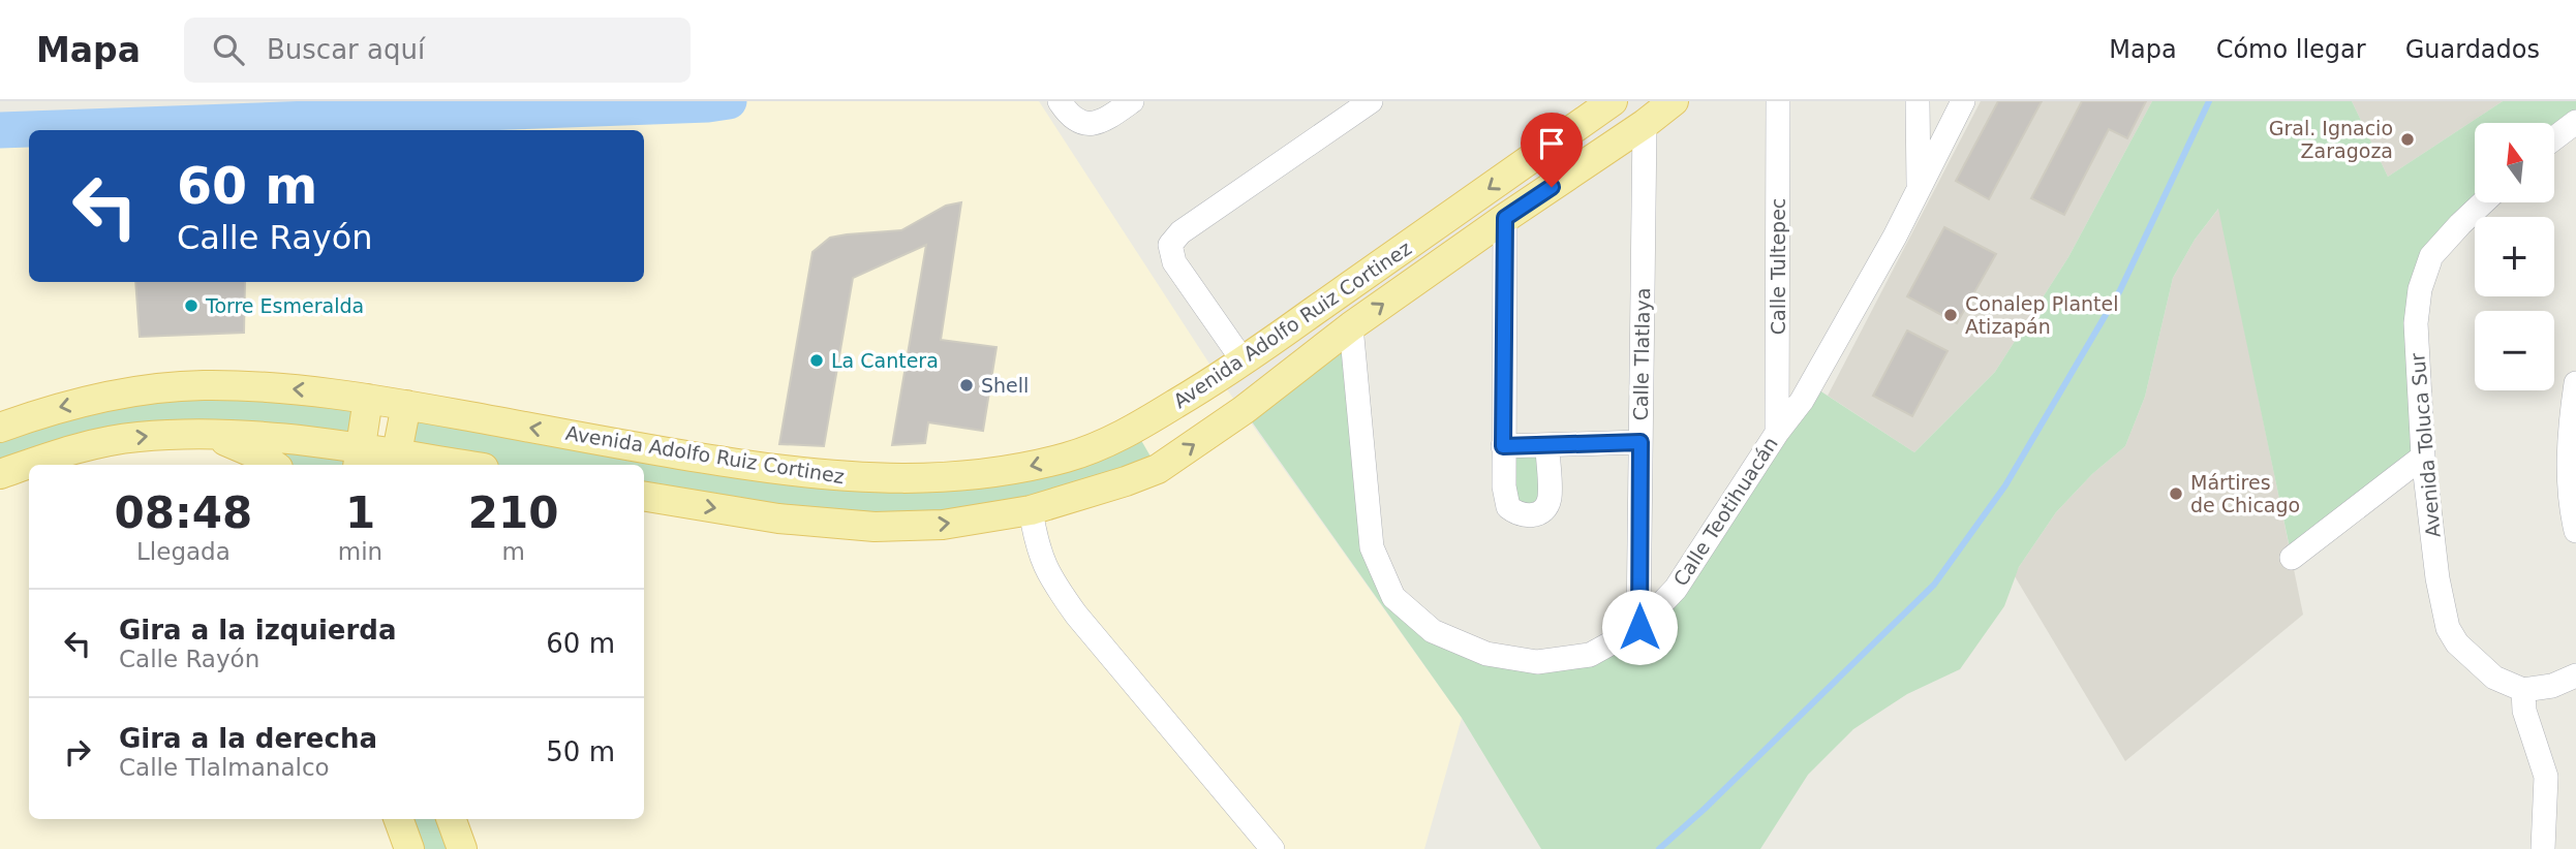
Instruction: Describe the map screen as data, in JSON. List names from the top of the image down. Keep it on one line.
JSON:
{"streets":{"main road":["Avenida Adolfo Ruiz Cortinez"],"street":["Calle Tultepec","Calle Tlatlaya","Avenida Toluca Sur","Calle Teotihuacán"]},"crossings":[["Calle Tultepec","Calle Teotihuacán"],["Avenida Adolfo Ruiz Cortinez","Calle Tlatlaya"],["Avenida Adolfo Ruiz Cortinez","Calle Teotihuacán"],["Calle Tlatlaya","Calle Teotihuacán"]],"places":["Gral. Ignacio Zaragoza","Torre Esmeralda","Conalep Plantel Atizapán","La Cantera","Shell","Mártires de Chicago"],"north":"top","page":{"header":"Mapa","search":"Buscar aquí","nav":["Mapa","Cómo llegar","Guardados"],"map_buttons":["+","−"],"turn":["60 m","Calle Rayón"],"eta":["08:48","Llegada","1","min","210","m"],"list":[{"name":"Gira a la izquierda","note":"Calle Rayón","value":"60 m"},{"name":"Gira a la derecha","note":"Calle Tlalmanalco","value":"50 m"}]}}
